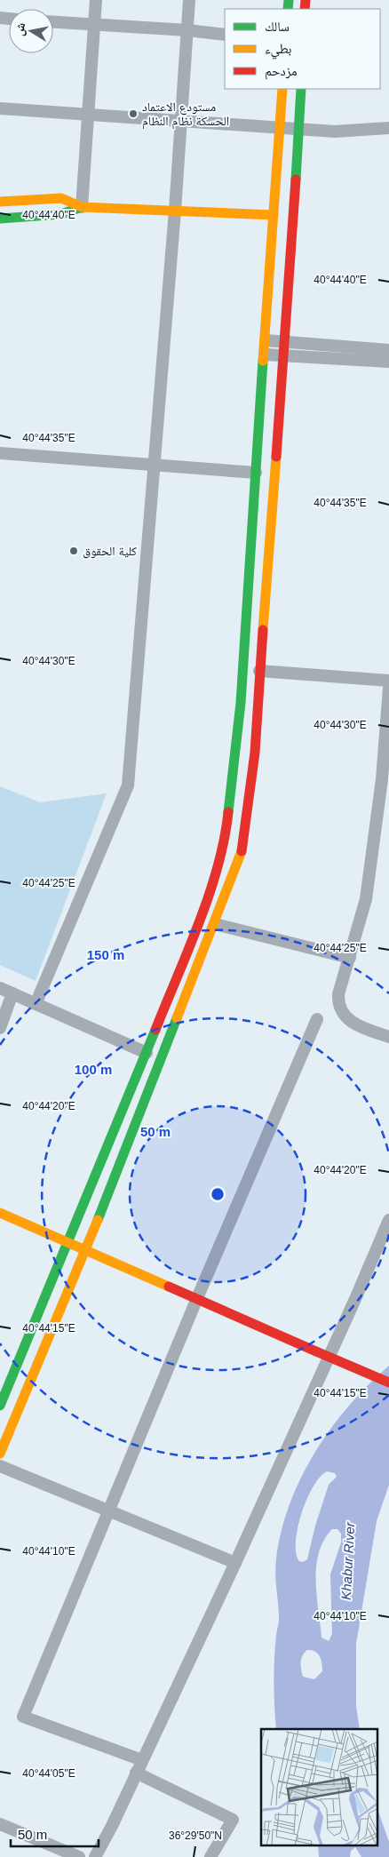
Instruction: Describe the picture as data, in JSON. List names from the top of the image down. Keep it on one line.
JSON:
{"water":["Khabur River"],"places":["مستودع الاعتماد الحسكة نظام النظام","كلية الحقوق"],"legend":["سالك","بطيء","مزدحم"],"scale_bar":"50 m","north":"left","coordinates":["40°44'40\"E","40°44'35\"E","40°44'30\"E","40°44'25\"E","40°44'20\"E","40°44'15\"E","40°44'10\"E","40°44'05\"E","36°29'50\"N"],"rings":["150 m","100 m","50 m"]}
